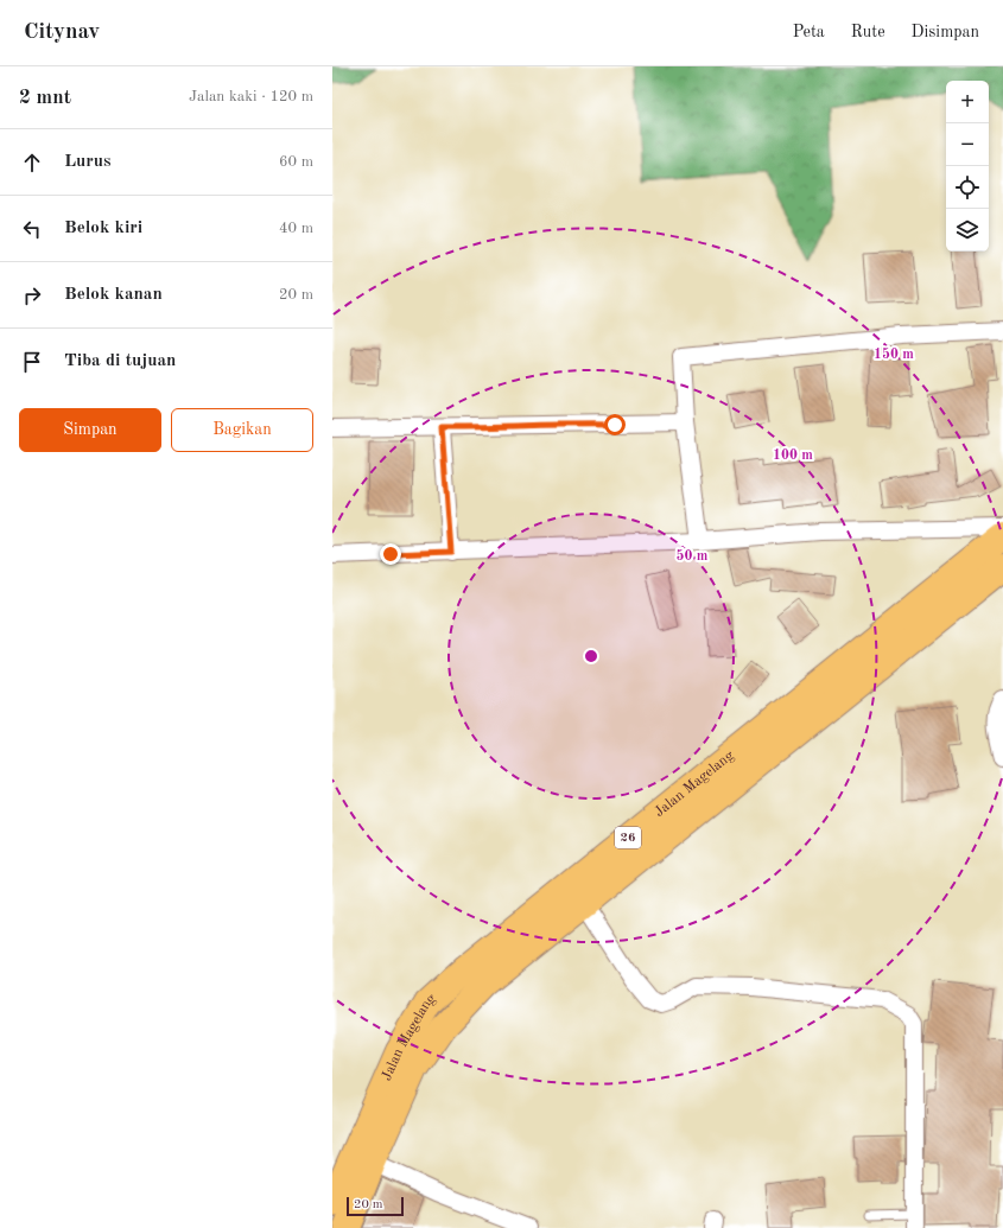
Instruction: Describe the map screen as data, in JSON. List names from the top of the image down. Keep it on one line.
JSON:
{"streets":{"highway":["Jalan Magelang","26"]},"scale_bar":"20 m","page":{"header":"Citynav","nav":["Peta","Rute","Disimpan"],"heading":["2 mnt","Jalan kaki · 120 m"],"map_buttons":["+","−"],"list":[["Lurus","60 m"],["Belok kiri","40 m"],["Belok kanan","20 m"],"Tiba di tujuan"],"buttons":["Simpan","Bagikan"],"scale":"20 m"},"rings":["150 m","100 m","50 m"]}
